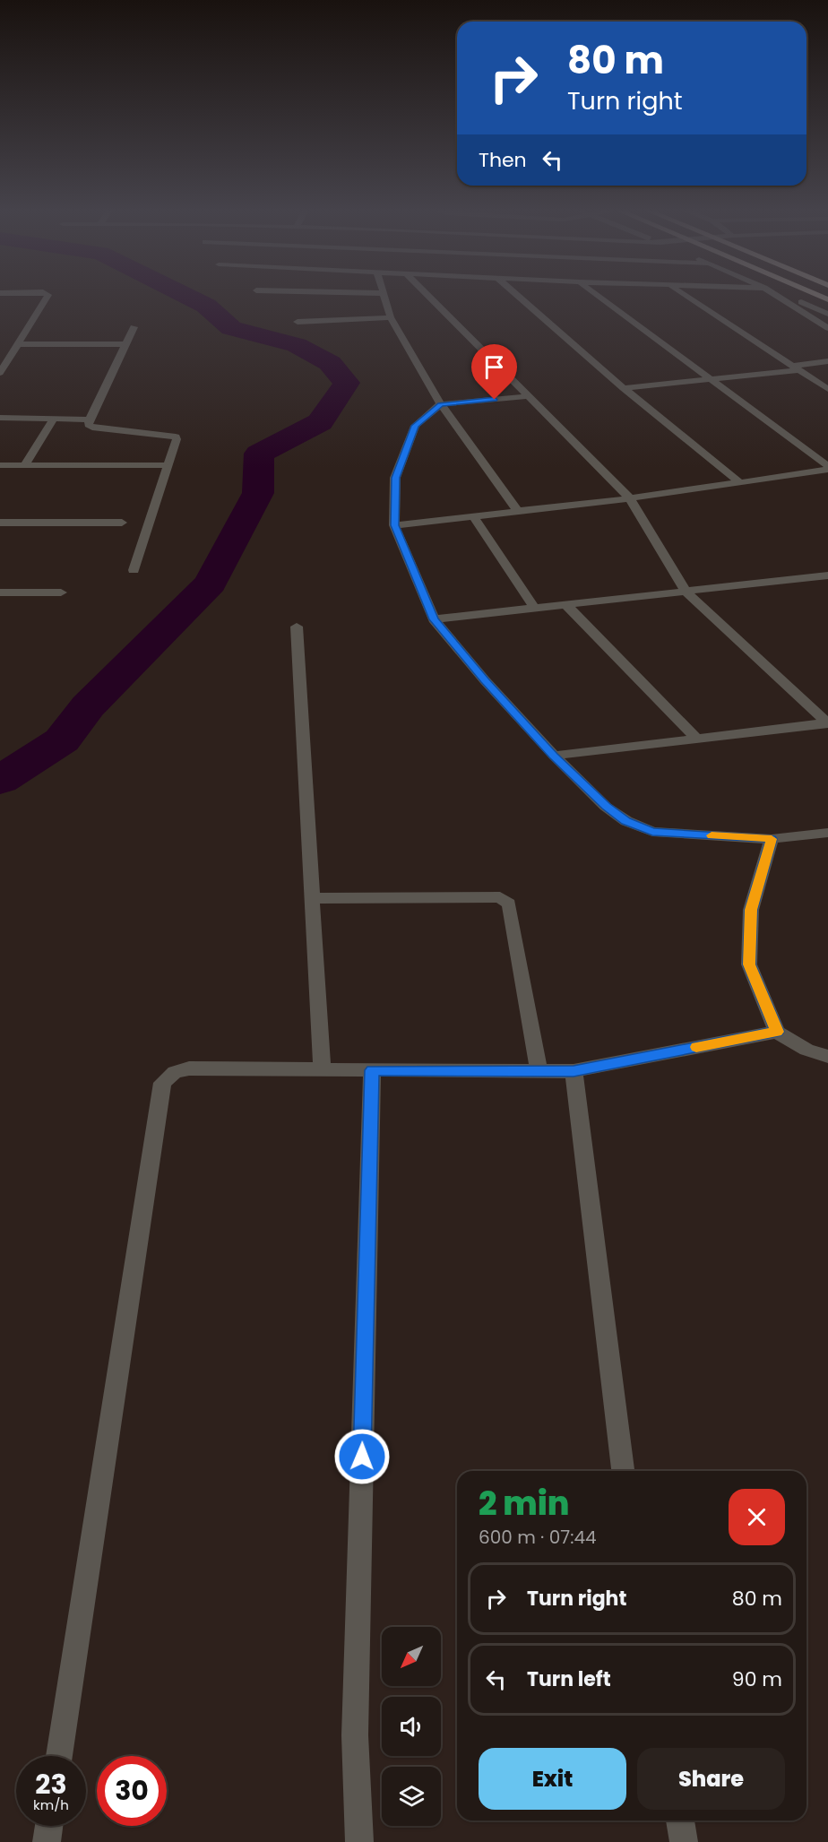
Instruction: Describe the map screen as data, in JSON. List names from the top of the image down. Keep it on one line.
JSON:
{"north":"bottom left","page":{"turn":["80 m","Turn right"],"then":"Then","heading":["2 min","600 m · 07:44"],"list":[{"name":"Turn right","value":"80 m"},{"name":"Turn left","value":"90 m"}],"buttons":["Exit","Share"],"speed":"23 km/h","limit":"30"}}
